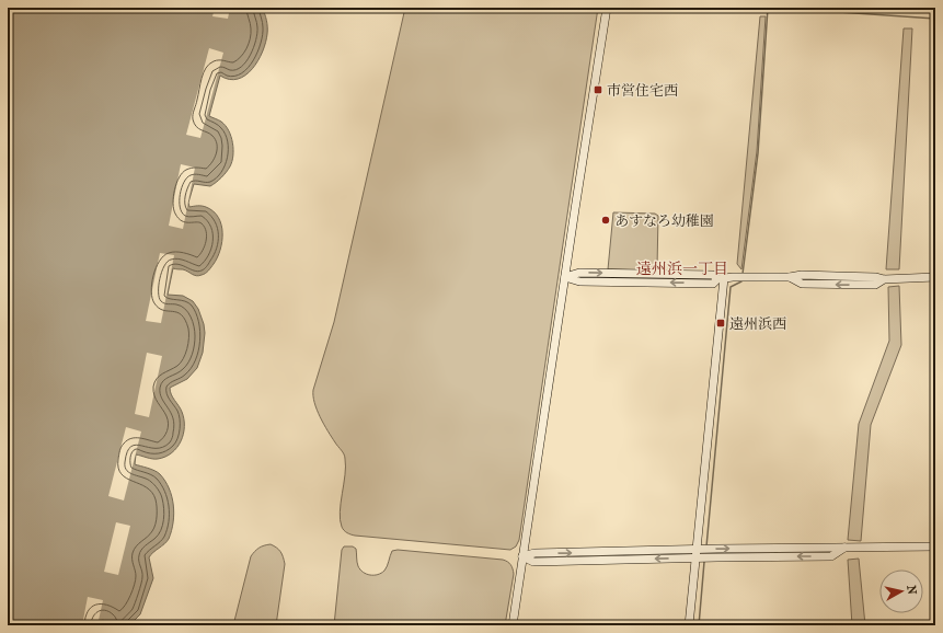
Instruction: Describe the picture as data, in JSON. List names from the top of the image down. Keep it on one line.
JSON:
{"districts":["遠州浜一丁目"],"places":{"transit":["市営住宅西","遠州浜西"],"other":["あすなろ幼稚園"]},"north":"right"}
